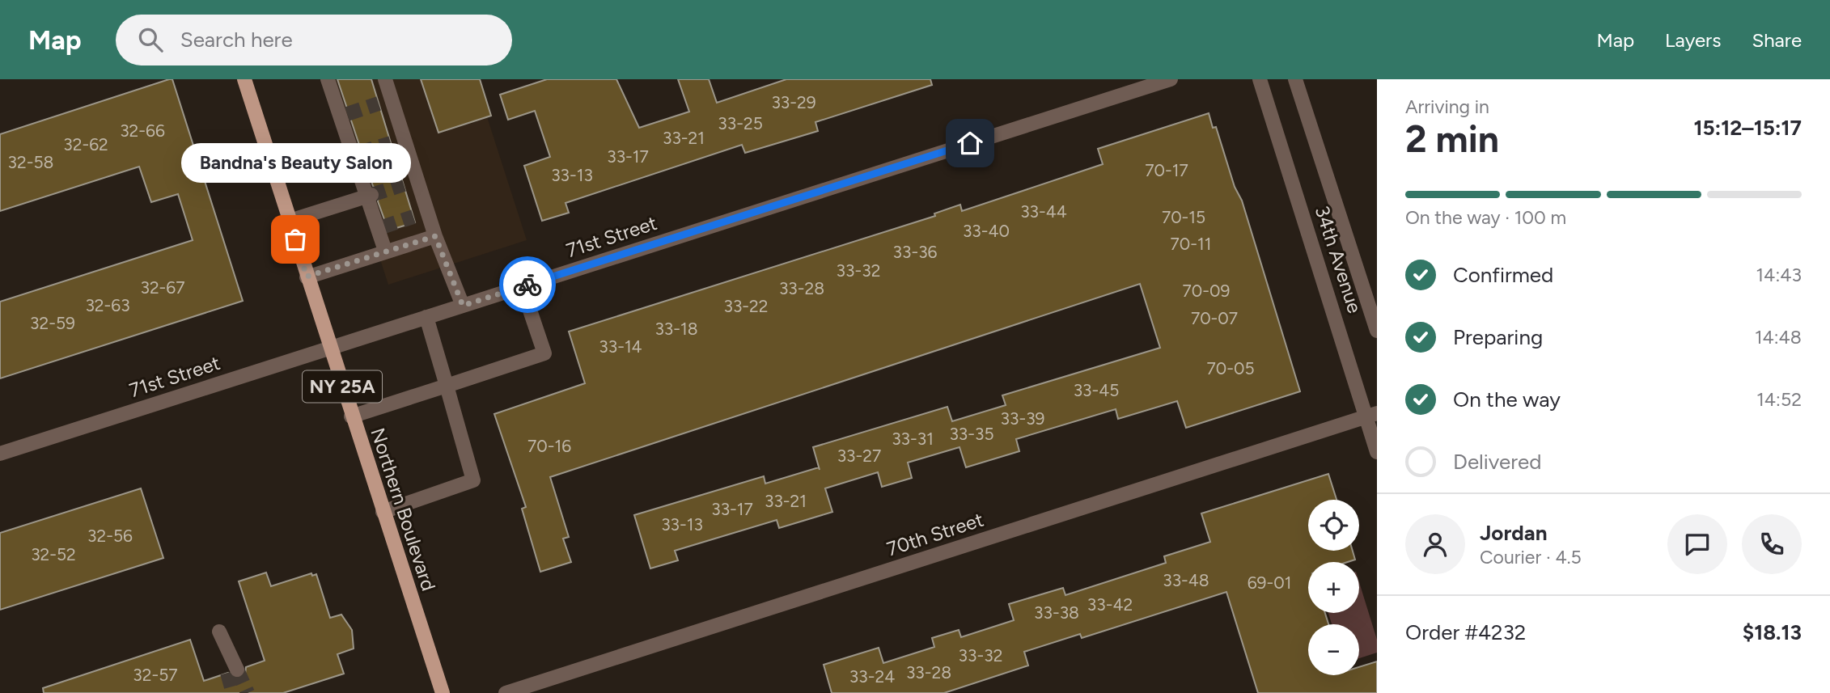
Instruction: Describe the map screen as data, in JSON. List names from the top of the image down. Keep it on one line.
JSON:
{"streets":{"main road":["NY 25A","Northern Boulevard"],"street":["71st Street","34th Avenue","70th Street"]},"crossings":[["71st Street","Northern Boulevard"],["34th Avenue","70th Street"]],"places":["Bandna's Beauty Salon"],"house_numbers":["33-29","33-25","32-66","33-21","32-62","33-17","32-58","70-17","33-13","33-44","70-15","33-40","70-11","33-36","33-32","32-67","33-28","70-09","32-63","33-22","70-07","32-59","33-18","33-14","70-05","33-45","33-39","33-35","33-31","70-16","33-27","33-21","33-17","33-13","32-56","32-52","33-48","69-01","33-42","33-38","33-32","33-28","32-57","33-24"],"page":{"header":"Map","search":"Search here","nav":["Map","Layers","Share"],"heading":["2 min","Arriving in","15:12–15:17"],"panel":["Jordan","Courier · 4.5","Order #4232","$18.13"],"bubble":"Bandna's Beauty Salon","bar":"On the way · 100 m","list":[["Confirmed","14:43"],["Preparing","14:48"],["On the way","14:52"],"Delivered"],"map_buttons":["+","−"]}}
